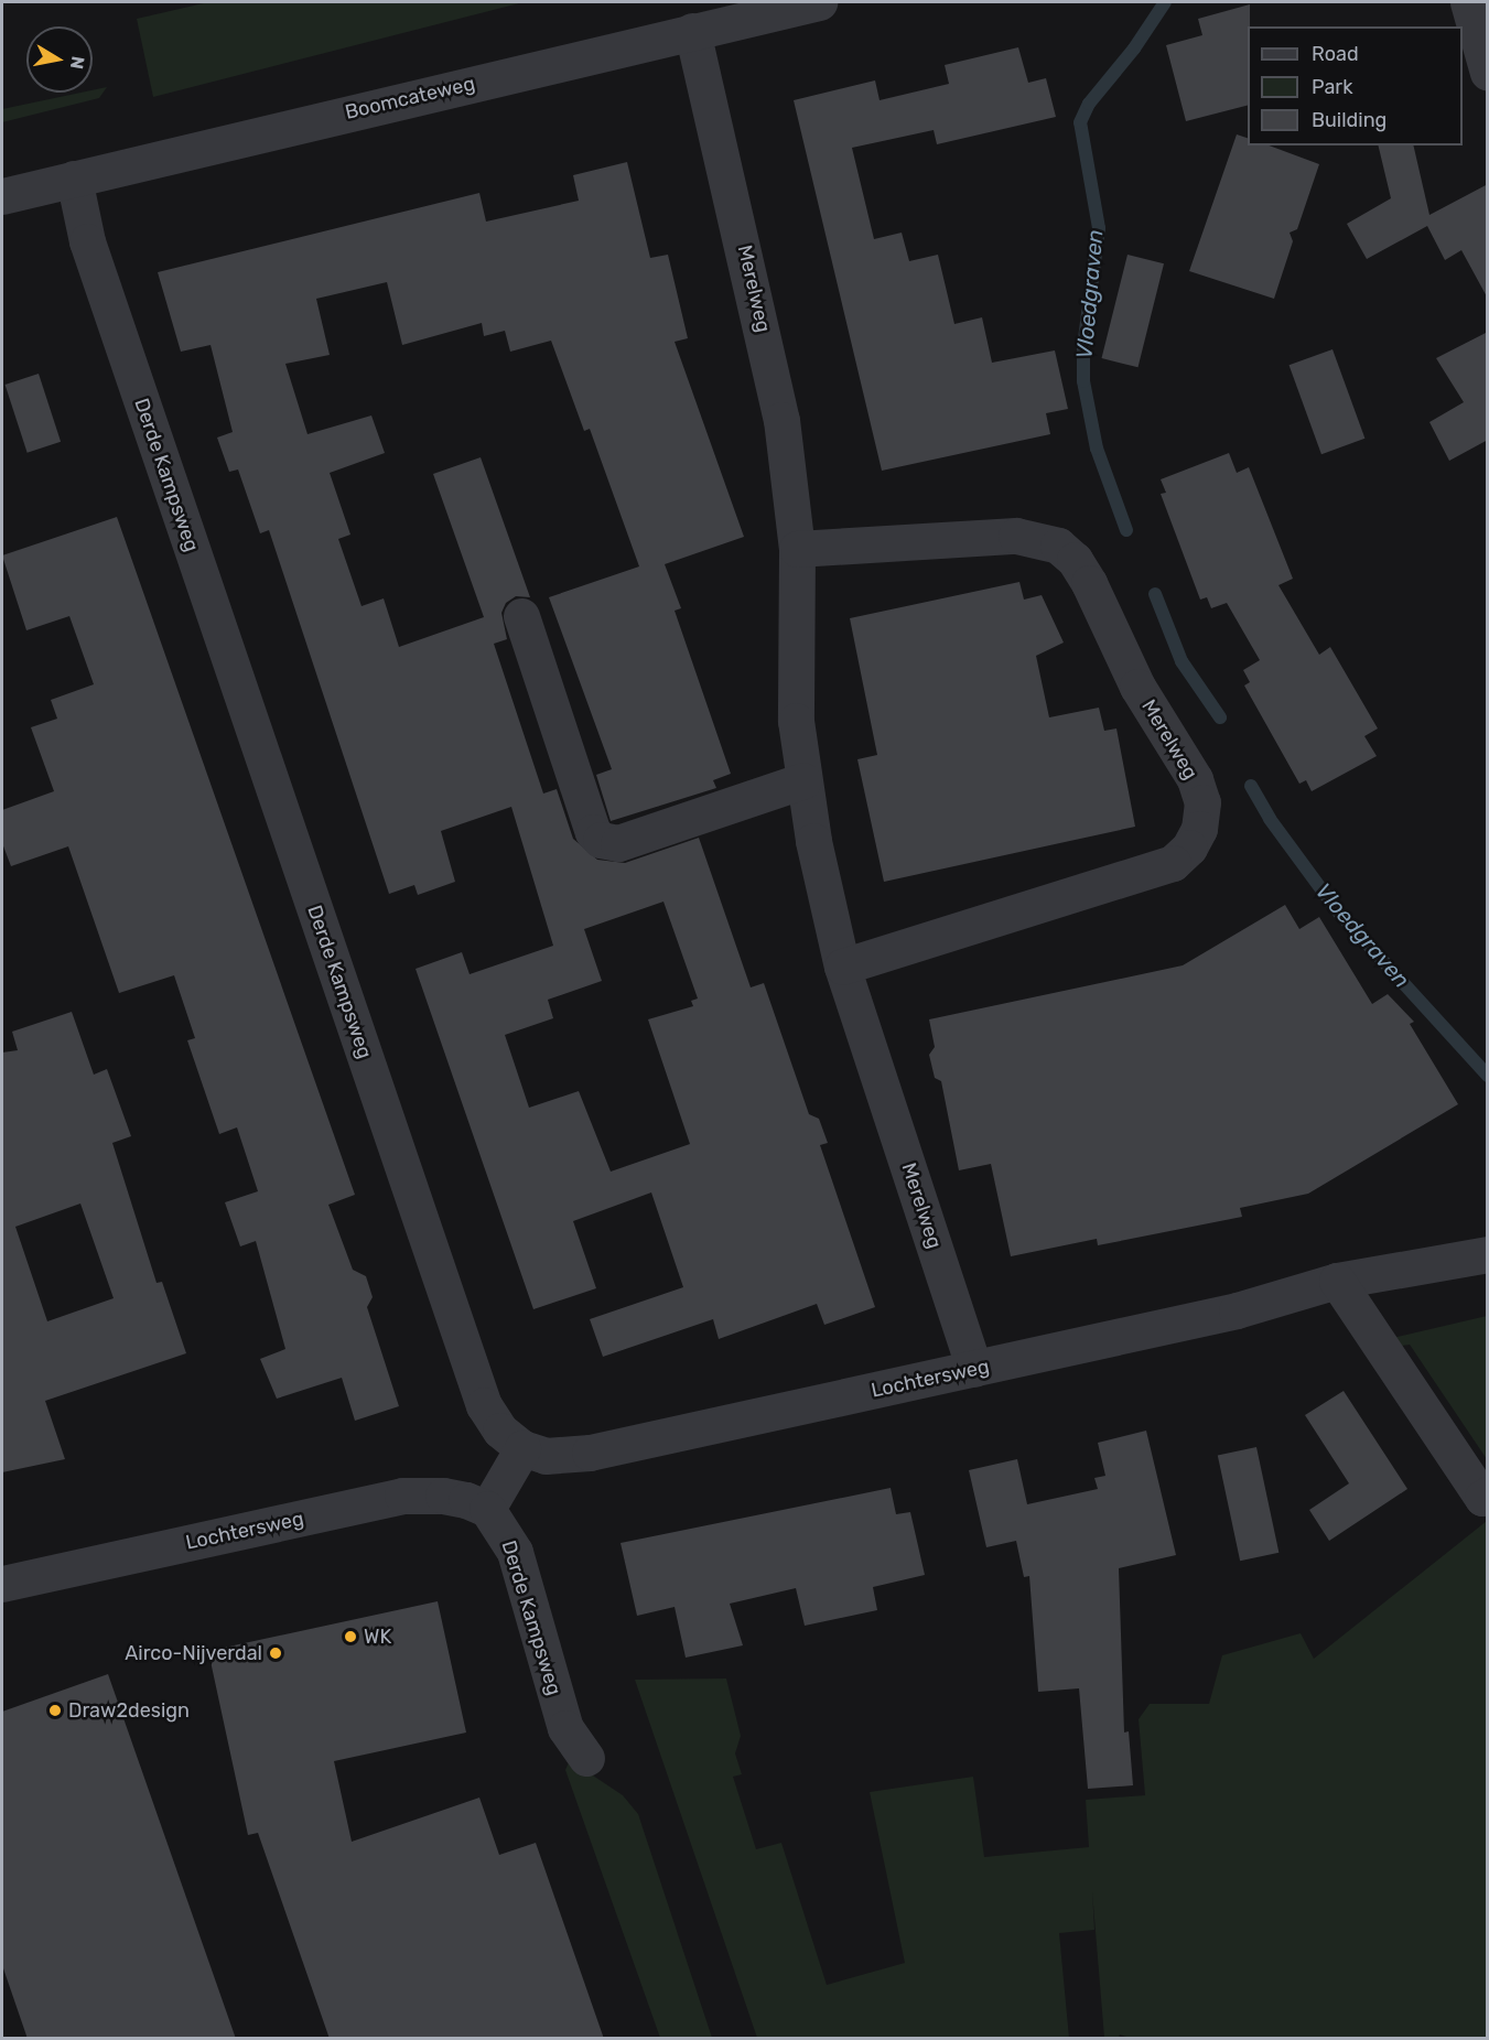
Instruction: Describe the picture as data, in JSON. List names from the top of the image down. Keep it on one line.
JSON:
{"streets":{"street":["Boomcateweg","Merelweg","Derde Kampsweg","Lochtersweg"]},"crossings":[["Boomcateweg","Merelweg"],["Boomcateweg","Derde Kampsweg"],["Merelweg","Lochtersweg"],["Derde Kampsweg","Lochtersweg"]],"water":["Vloedgraven"],"places":["WK","Airco-Nijverdal","Draw2design"],"legend":["Road","Park","Building"],"north":"right"}
